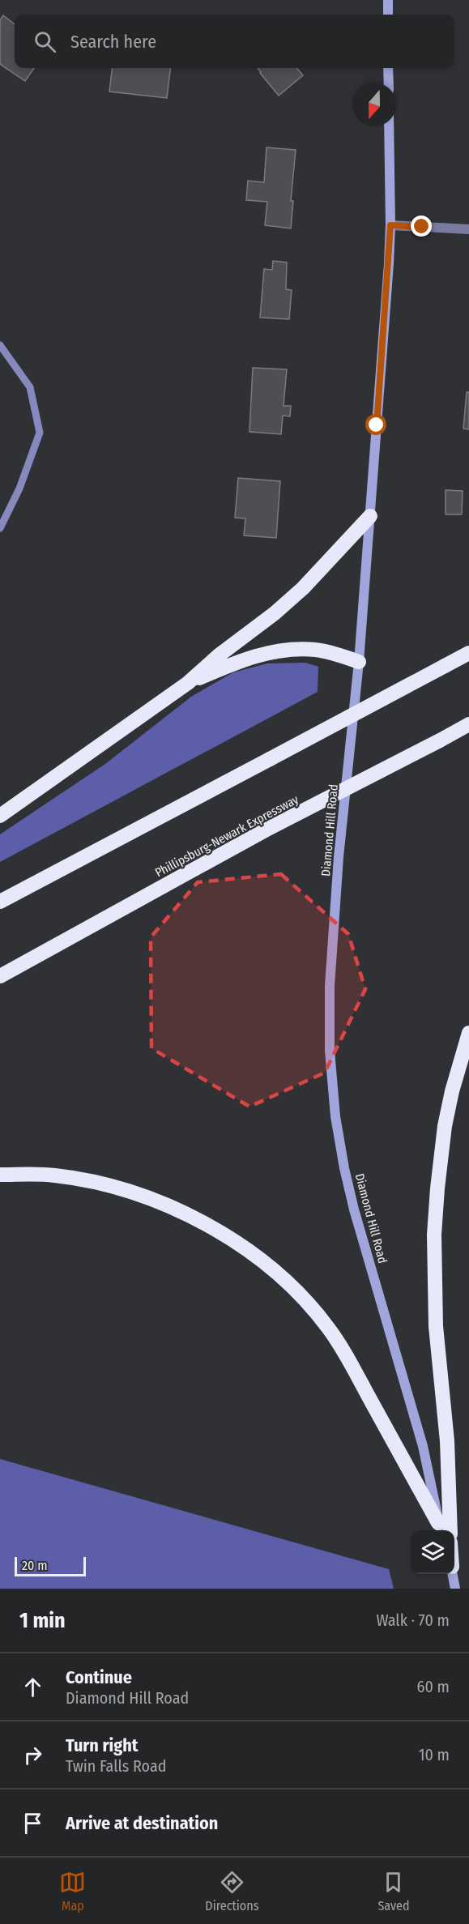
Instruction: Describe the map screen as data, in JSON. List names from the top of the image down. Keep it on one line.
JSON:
{"streets":{"highway":["Phillipsburg-Newark Expressway"],"main road":["Diamond Hill Road"]},"scale_bar":"20 m","north":"bottom","page":{"search":"Search here","scale":"20 m","heading":["1 min","Walk · 70 m"],"list":[["Continue","Diamond Hill Road","60 m"],["Turn right","Twin Falls Road","10 m"],"Arrive at destination"],"nav":["Map","Directions","Saved"]}}
